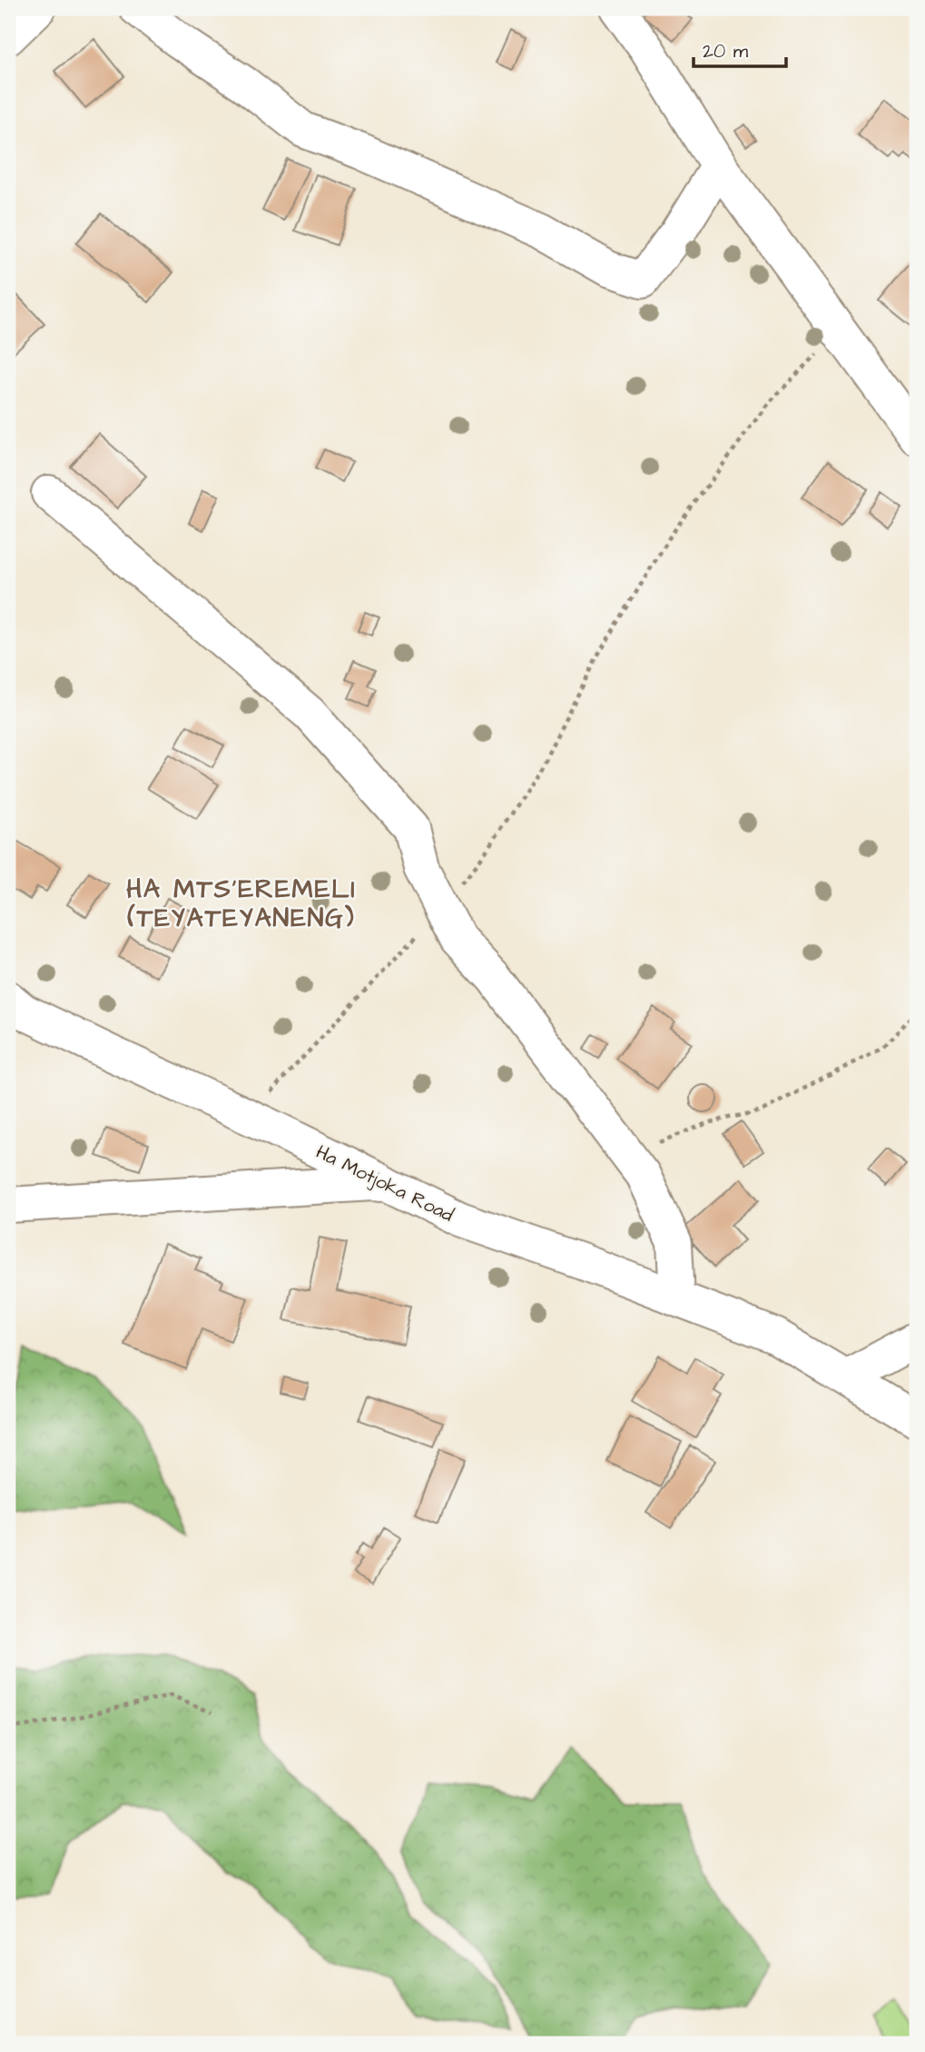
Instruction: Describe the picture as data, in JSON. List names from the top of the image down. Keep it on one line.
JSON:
{"streets":{"street":["Ha Motjoka Road"]},"districts":["HA MTS'EREMELI (TEYATEYANENG)"],"scale_bar":"20 m"}
